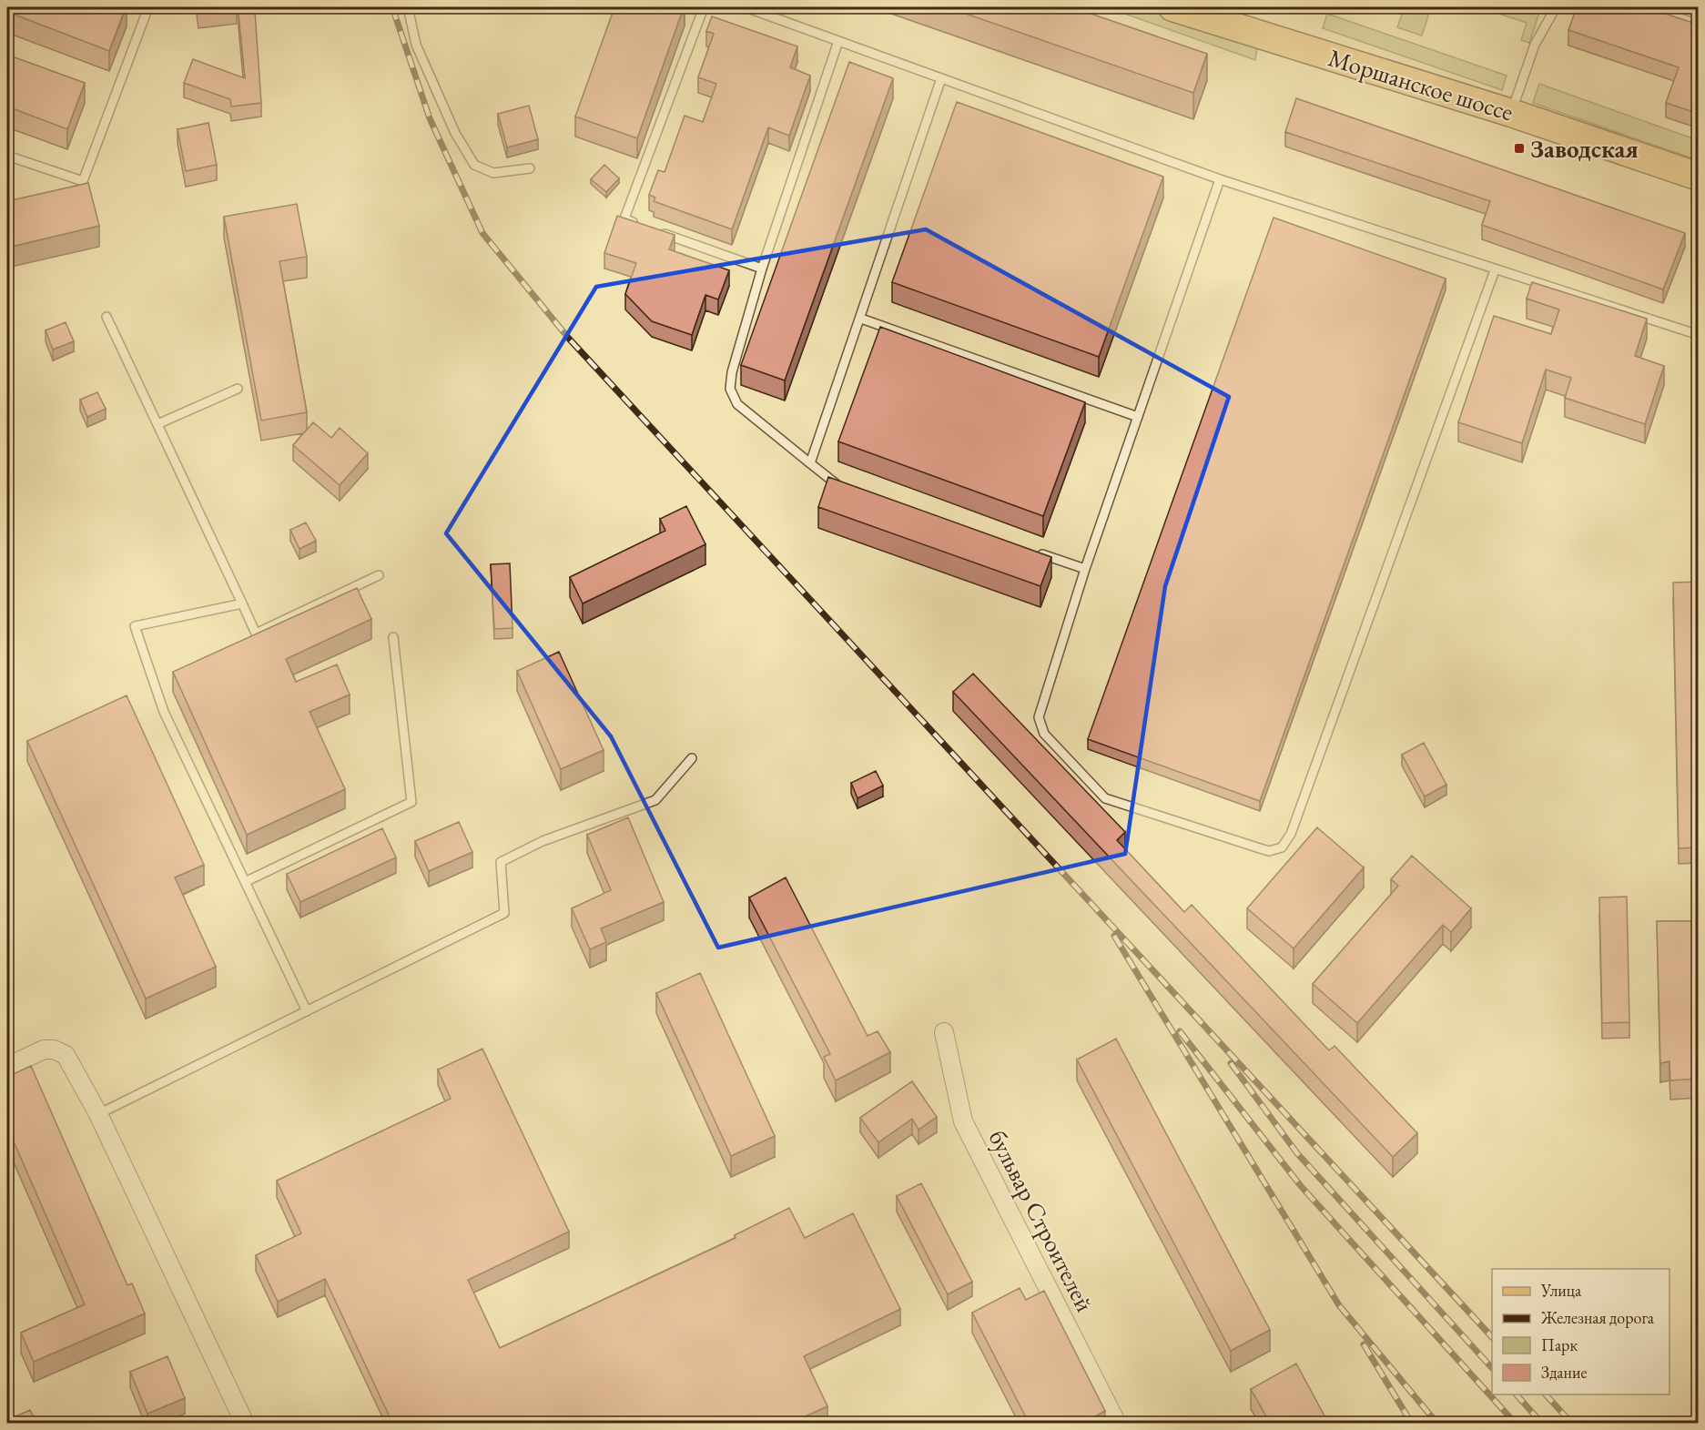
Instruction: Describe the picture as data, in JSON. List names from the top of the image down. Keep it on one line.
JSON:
{"streets":{"main road":["Моршанское шоссе"],"street":["бульвар Строителей"]},"places":{"transit":["Заводская"]},"legend":["Улица","Железная дорога","Парк","Здание"]}
